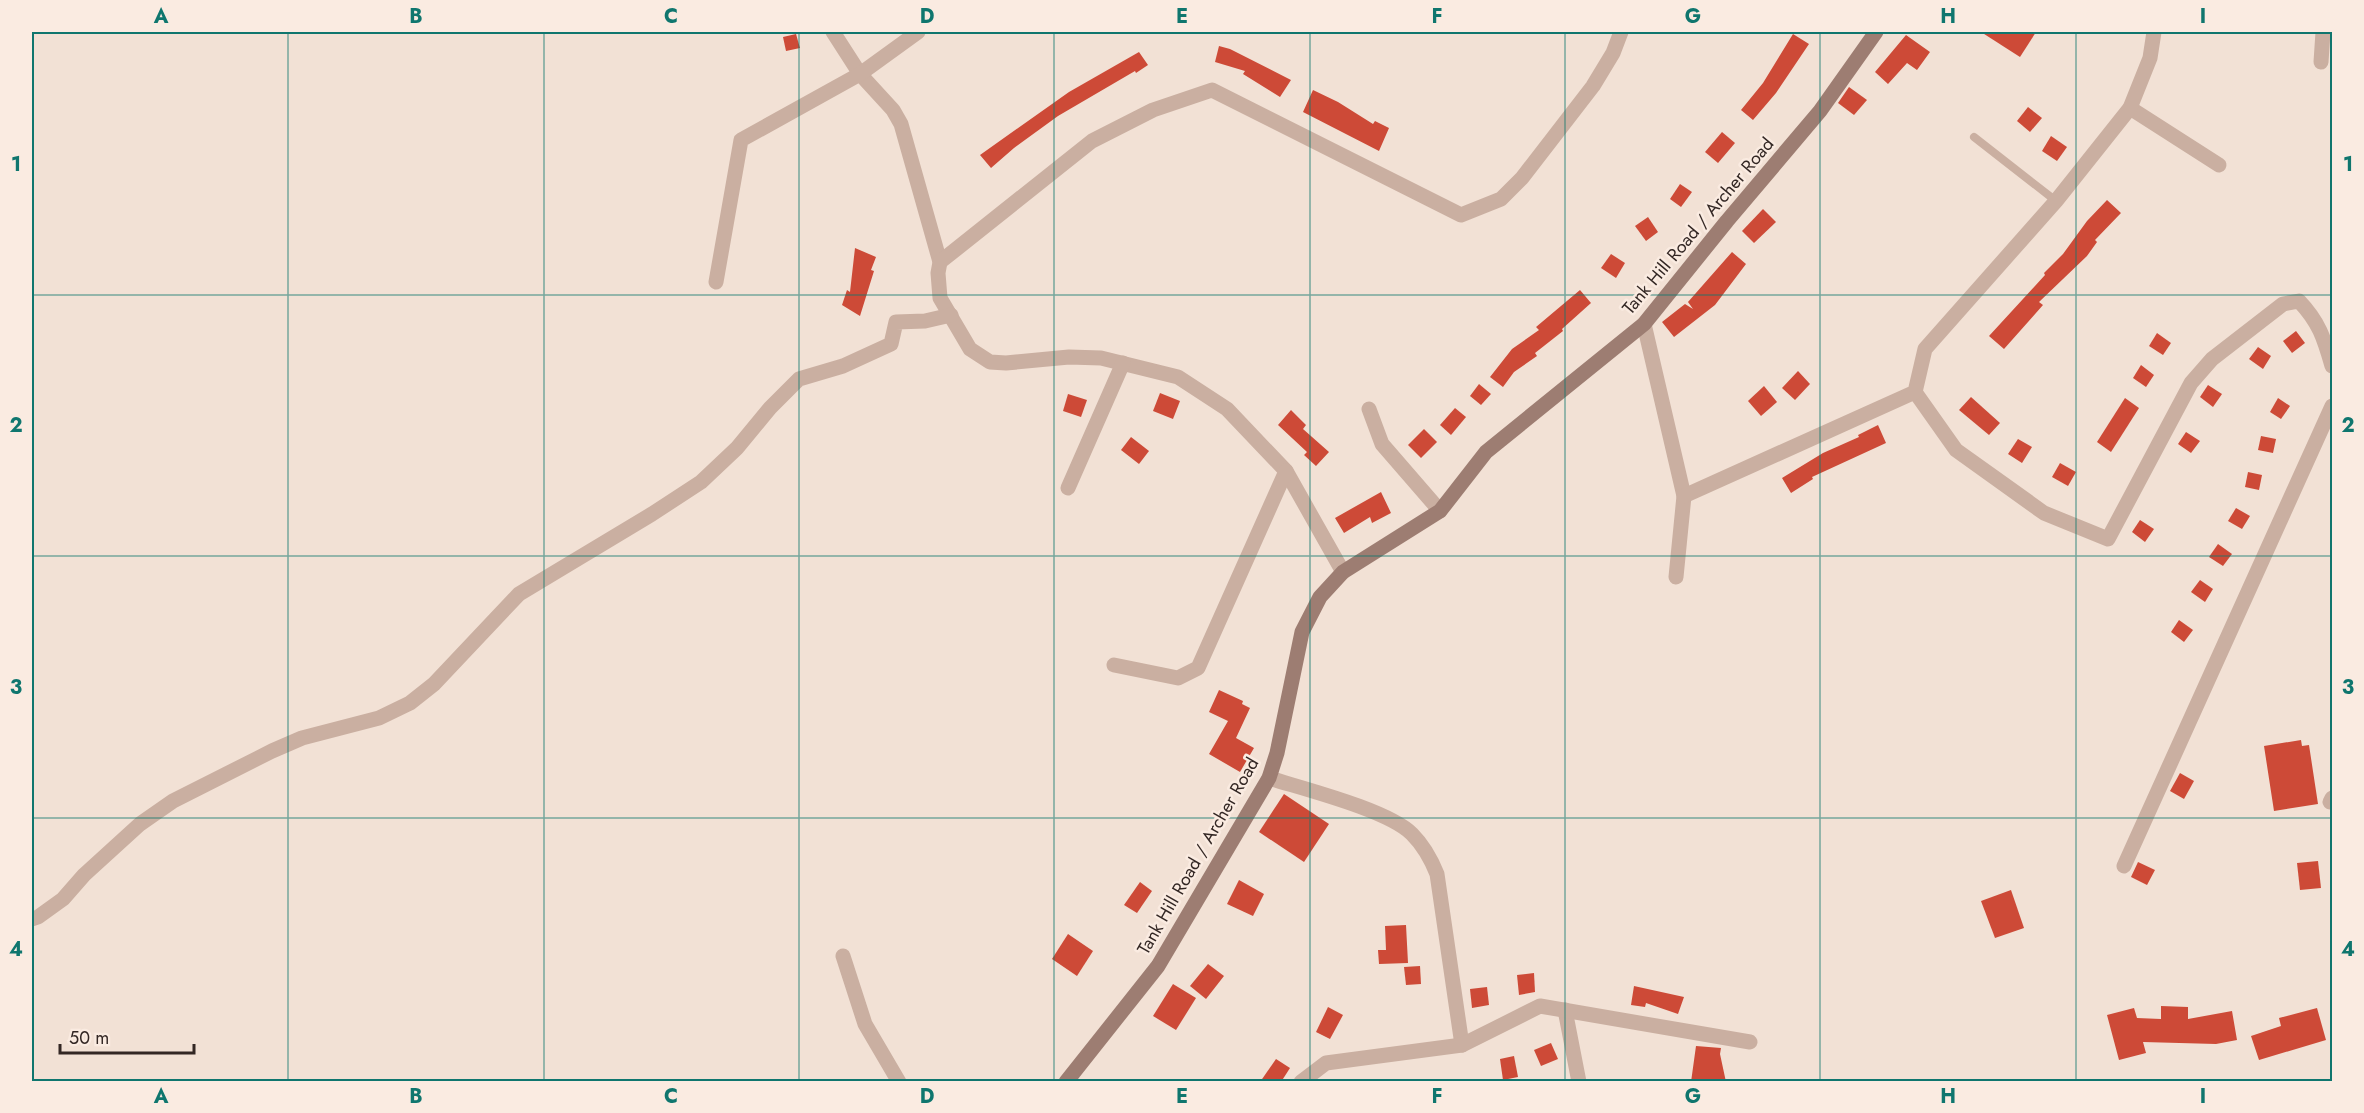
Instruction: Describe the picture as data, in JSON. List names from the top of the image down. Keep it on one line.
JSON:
{"streets":{"street":["Tank Hill Road / Archer Road"]},"scale_bar":"50 m","grid":{"columns":["A","B","C","D","E","F","G","H","I"],"rows":["1","2","3","4"]}}
